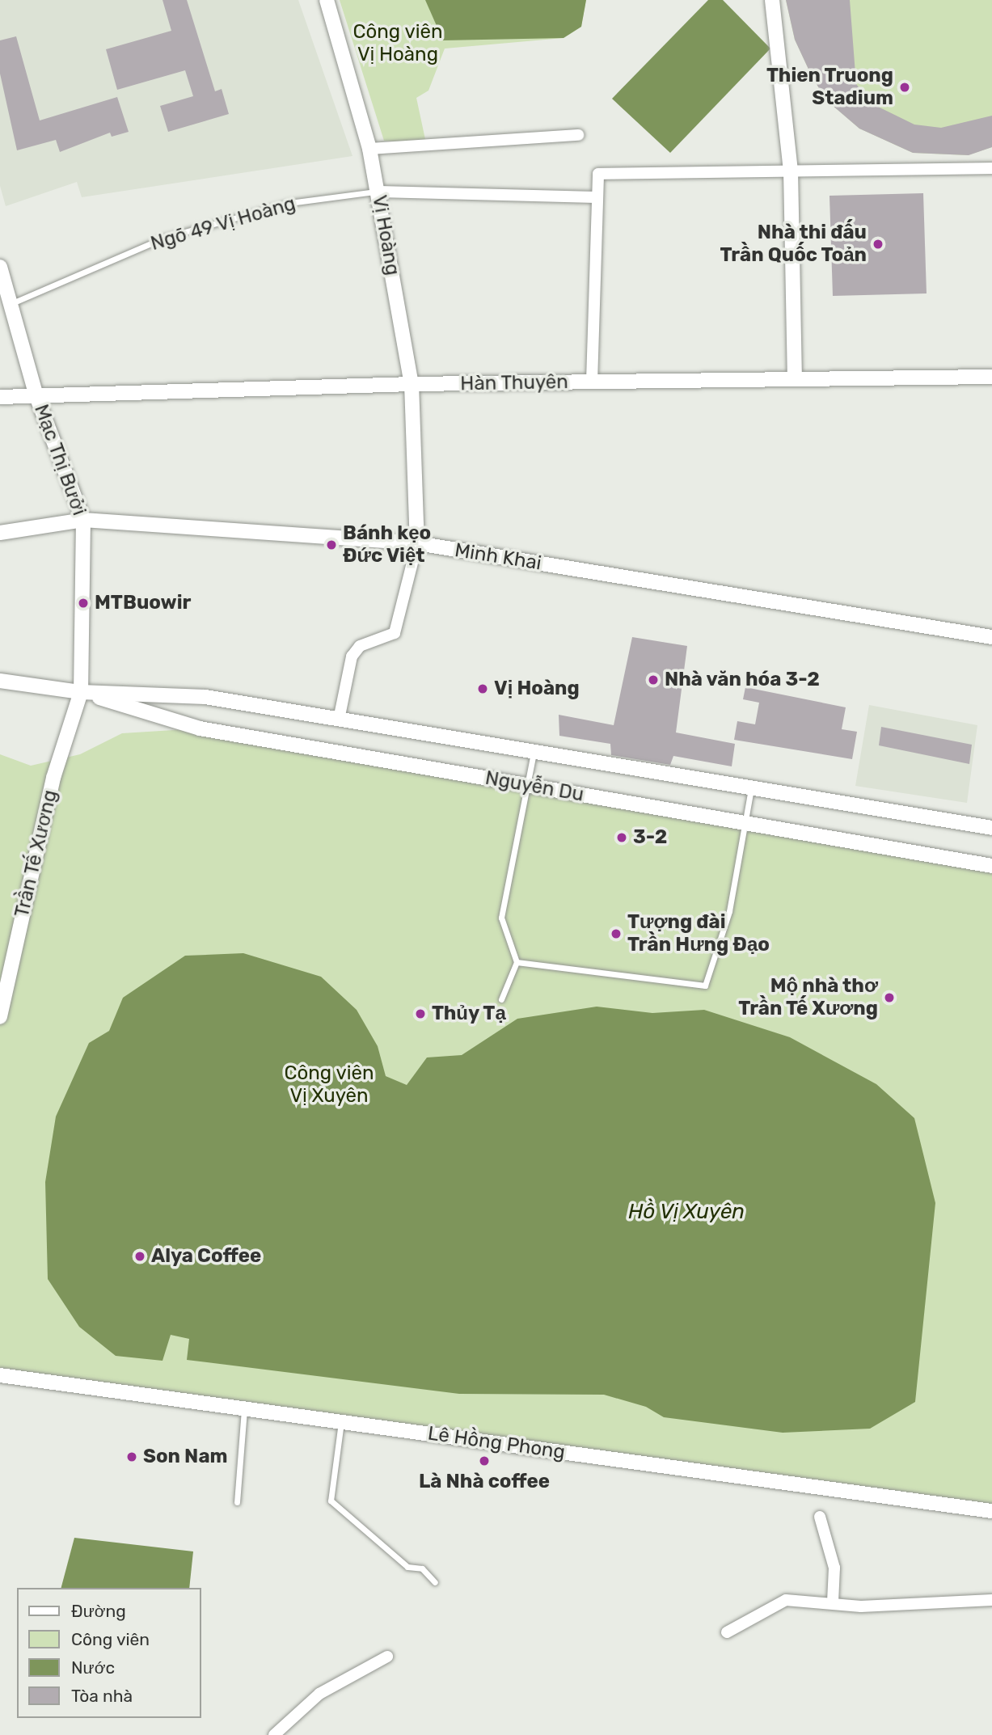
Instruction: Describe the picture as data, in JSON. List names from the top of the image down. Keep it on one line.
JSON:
{"streets":{"street":["Vị Hoàng","Hàn Thuyên","Mạc Thị Bưởi","Minh Khai","Nguyễn Du","Trần Tế Xương","Lê Hồng Phong"],"lane":["Ngõ 49 Vị Hoàng"]},"crossings":[["Ngõ 49 Vị Hoàng","Vị Hoàng"],["Ngõ 49 Vị Hoàng","Mạc Thị Bưởi"],["Vị Hoàng","Hàn Thuyên"],["Vị Hoàng","Minh Khai"],["Hàn Thuyên","Mạc Thị Bưởi"],["Mạc Thị Bưởi","Minh Khai"],["Mạc Thị Bưởi","Nguyễn Du"],["Mạc Thị Bưởi","Trần Tế Xương"],["Nguyễn Du","Trần Tế Xương"]],"water":["Hồ Vị Xuyên"],"parks":["Công viên Vị Hoàng","Công viên Vị Xuyên"],"places":["Thien Truong Stadium","Nhà thi đấu Trần Quốc Toản","Bánh kẹo Đức Việt","MTBuowir","Nhà văn hóa 3-2","Vị Hoàng","3-2","Tượng đài Trần Hưng Đạo","Mộ nhà thơ Trần Tế Xương","Thủy Tạ","Alya Coffee","Son Nam","Là Nhà coffee"],"legend":["Đường","Công viên","Nước","Tòa nhà"]}
